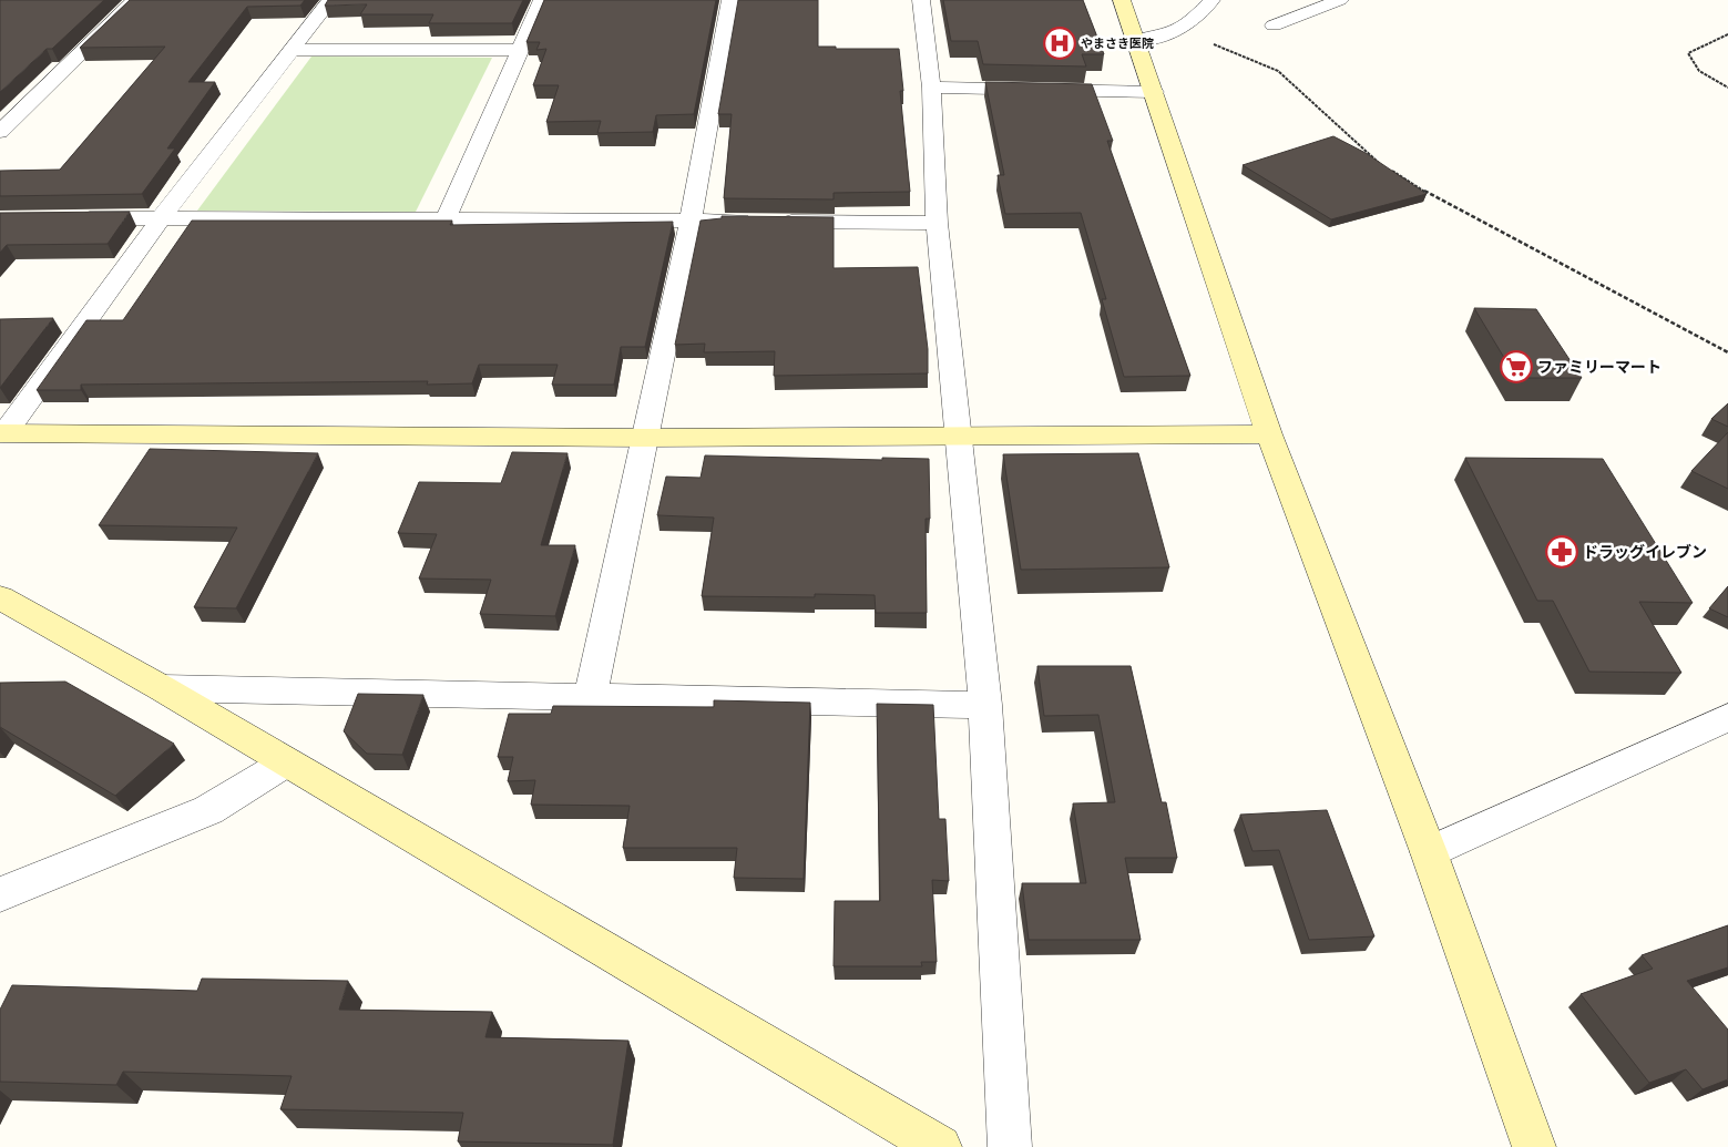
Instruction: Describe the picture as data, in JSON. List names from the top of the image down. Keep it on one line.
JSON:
{"places":{"hospital":["やまさき医院"],"supermarket":["ファミリーマート"],"pharmacy":["ドラッグイレブン"]}}
